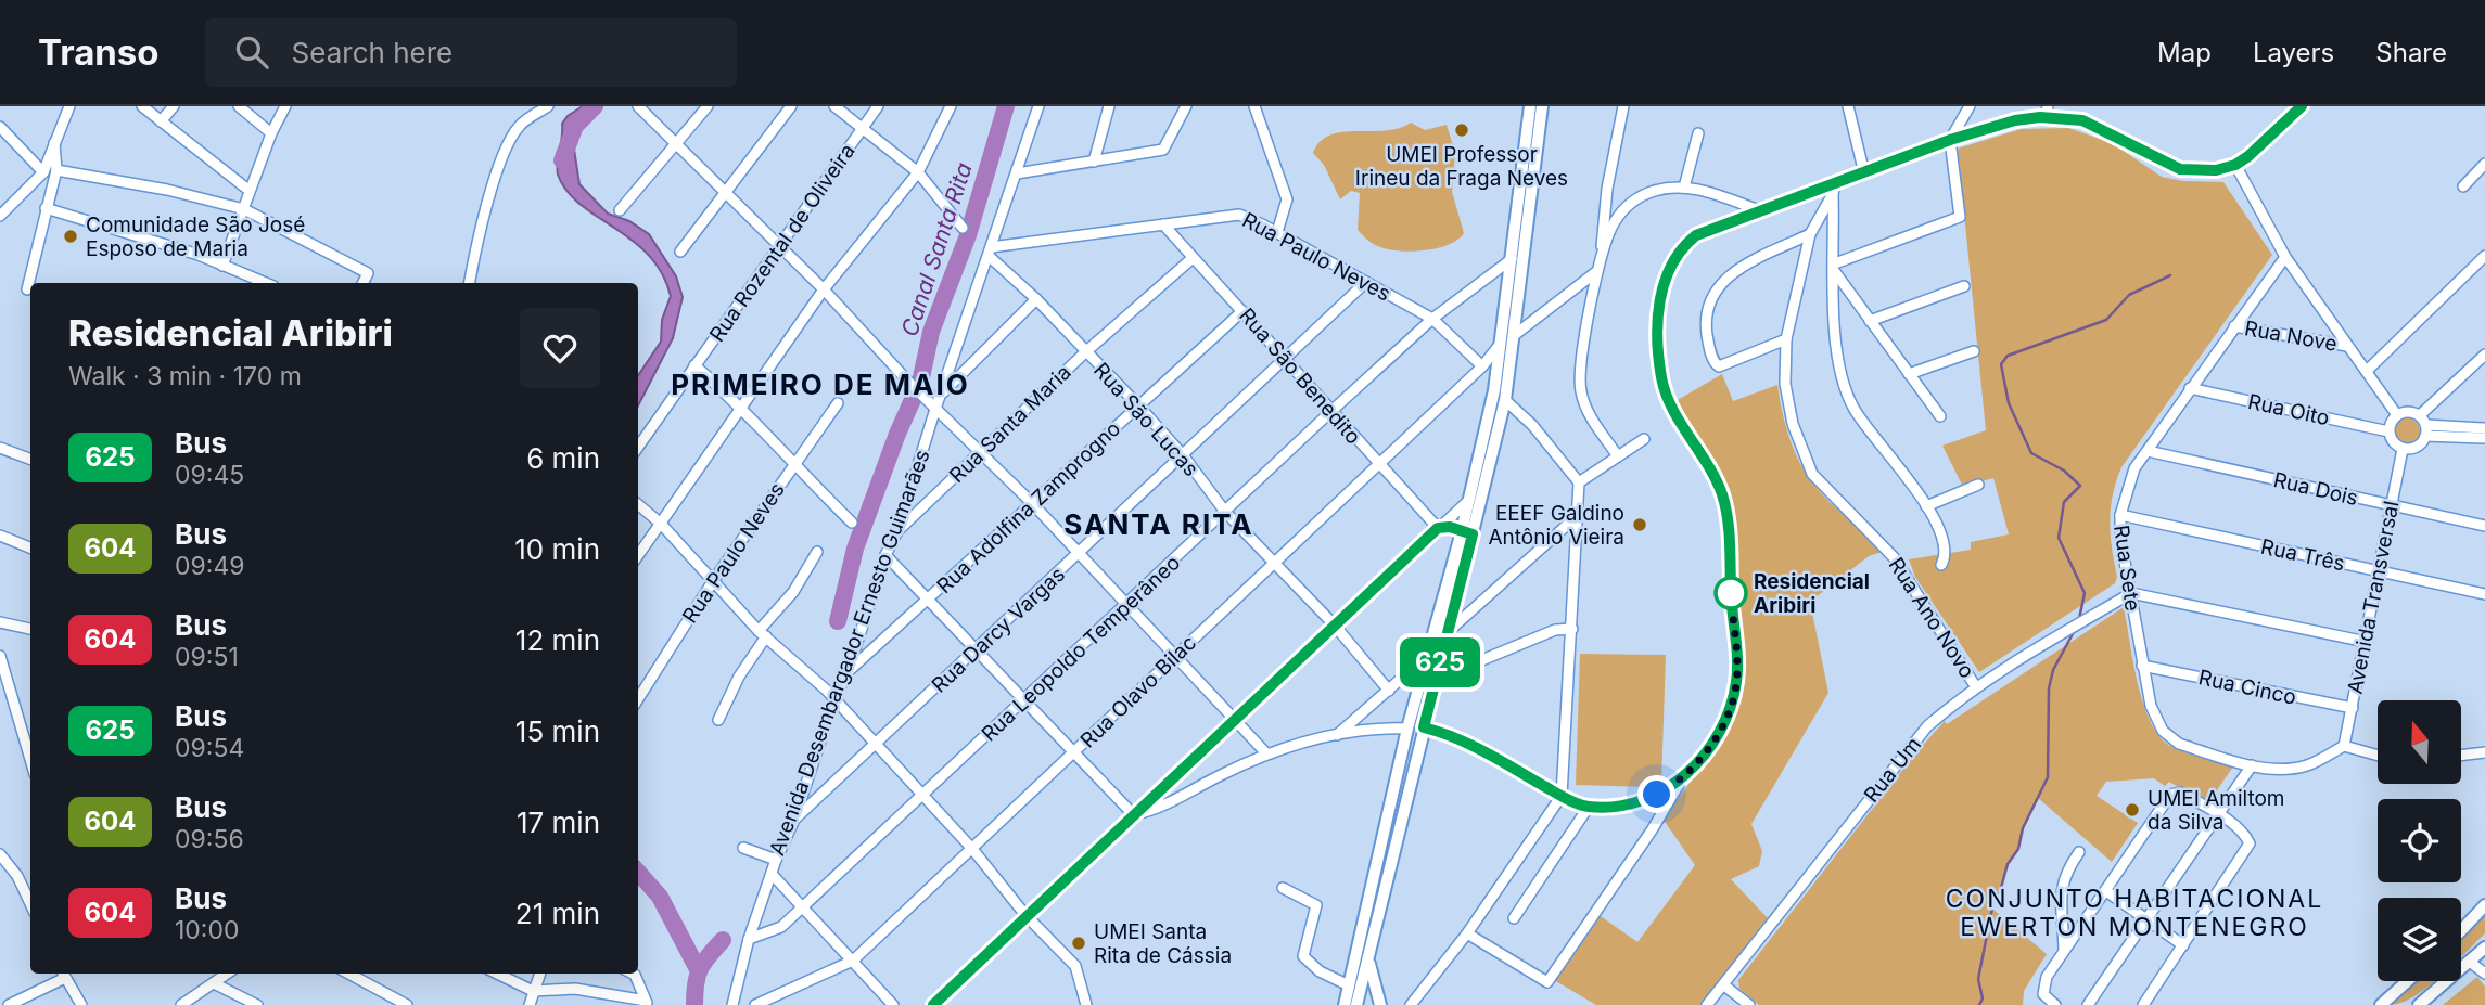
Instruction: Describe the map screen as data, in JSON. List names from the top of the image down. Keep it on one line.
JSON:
{"streets":{"street":["Rua Rozental de Oliveira","Rua Paulo Neves","Rua Nove","Rua São Benedito","Rua Oito","Rua São Lucas","Rua Santa Maria","Rua Dois","Rua Adolfina Zamprogno","Rua Três","Rua Sete","Avenida Transversal","Rua Ano Novo","Rua Darcy Vargas","Rua Leopoldo Temperâneo","Avenida Desembargador Ernesto Guimarães","Rua Cinco","Rua Olavo Bilac","Rua Um"]},"crossings":[["Rua Paulo Neves","Rua São Benedito"],["Rua Paulo Neves","Rua São Lucas"],["Rua Paulo Neves","Rua Darcy Vargas"],["Rua Paulo Neves","Rua Leopoldo Temperâneo"],["Rua Paulo Neves","Avenida Desembargador Ernesto Guimarães"],["Rua Paulo Neves","Rua Olavo Bilac"],["Rua Nove","Rua Sete"],["Rua São Benedito","Rua Santa Maria"],["Rua São Benedito","Rua Adolfina Zamprogno"],["Rua São Benedito","Rua Darcy Vargas"],["Rua São Benedito","Rua Leopoldo Temperâneo"],["Rua São Benedito","Rua Olavo Bilac"],["Rua Oito","Rua Sete"],["Rua Oito","Avenida Transversal"],["Rua São Lucas","Rua Santa Maria"],["Rua São Lucas","Rua Adolfina Zamprogno"],["Rua São Lucas","Rua Darcy Vargas"],["Rua São Lucas","Rua Leopoldo Temperâneo"],["Rua São Lucas","Avenida Desembargador Ernesto Guimarães"],["Rua São Lucas","Rua Olavo Bilac"],["Rua Santa Maria","Avenida Desembargador Ernesto Guimarães"],["Rua Dois","Rua Sete"],["Rua Dois","Avenida Transversal"],["Rua Adolfina Zamprogno","Avenida Desembargador Ernesto Guimarães"],["Rua Três","Rua Sete"],["Rua Três","Avenida Transversal"],["Rua Sete","Avenida Transversal"],["Rua Sete","Rua Cinco"],["Rua Sete","Rua Um"],["Avenida Transversal","Rua Cinco"],["Rua Ano Novo","Rua Um"],["Rua Darcy Vargas","Avenida Desembargador Ernesto Guimarães"],["Rua Leopoldo Temperâneo","Avenida Desembargador Ernesto Guimarães"]],"districts":["PRIMEIRO DE MAIO","SANTA RITA","CONJUNTO HABITACIONAL EWERTON MONTENEGRO"],"water":["Canal Santa Rita"],"places":["UMEI Professor Irineu da Fraga Neves","Comunidade São José Esposo de Maria","EEEF Galdino Antônio Vieira","Residencial Aribiri","UMEI Amiltom da Silva","UMEI Santa Rita de Cássia"],"lines":["bus line 625"],"north":"top","page":{"header":"Transo","search":"Search here","nav":["Map","Layers","Share"],"on_map":"625","heading":["Residencial Aribiri","Walk · 3 min · 170 m"],"list":[{"mark":"625","name":"Bus","note":"09:45","value":"6 min"},{"mark":"604","name":"Bus","note":"09:49","value":"10 min"},{"mark":"604","name":"Bus","note":"09:51","value":"12 min"},{"mark":"625","name":"Bus","note":"09:54","value":"15 min"},{"mark":"604","name":"Bus","note":"09:56","value":"17 min"},{"mark":"604","name":"Bus","note":"10:00","value":"21 min"}]}}
